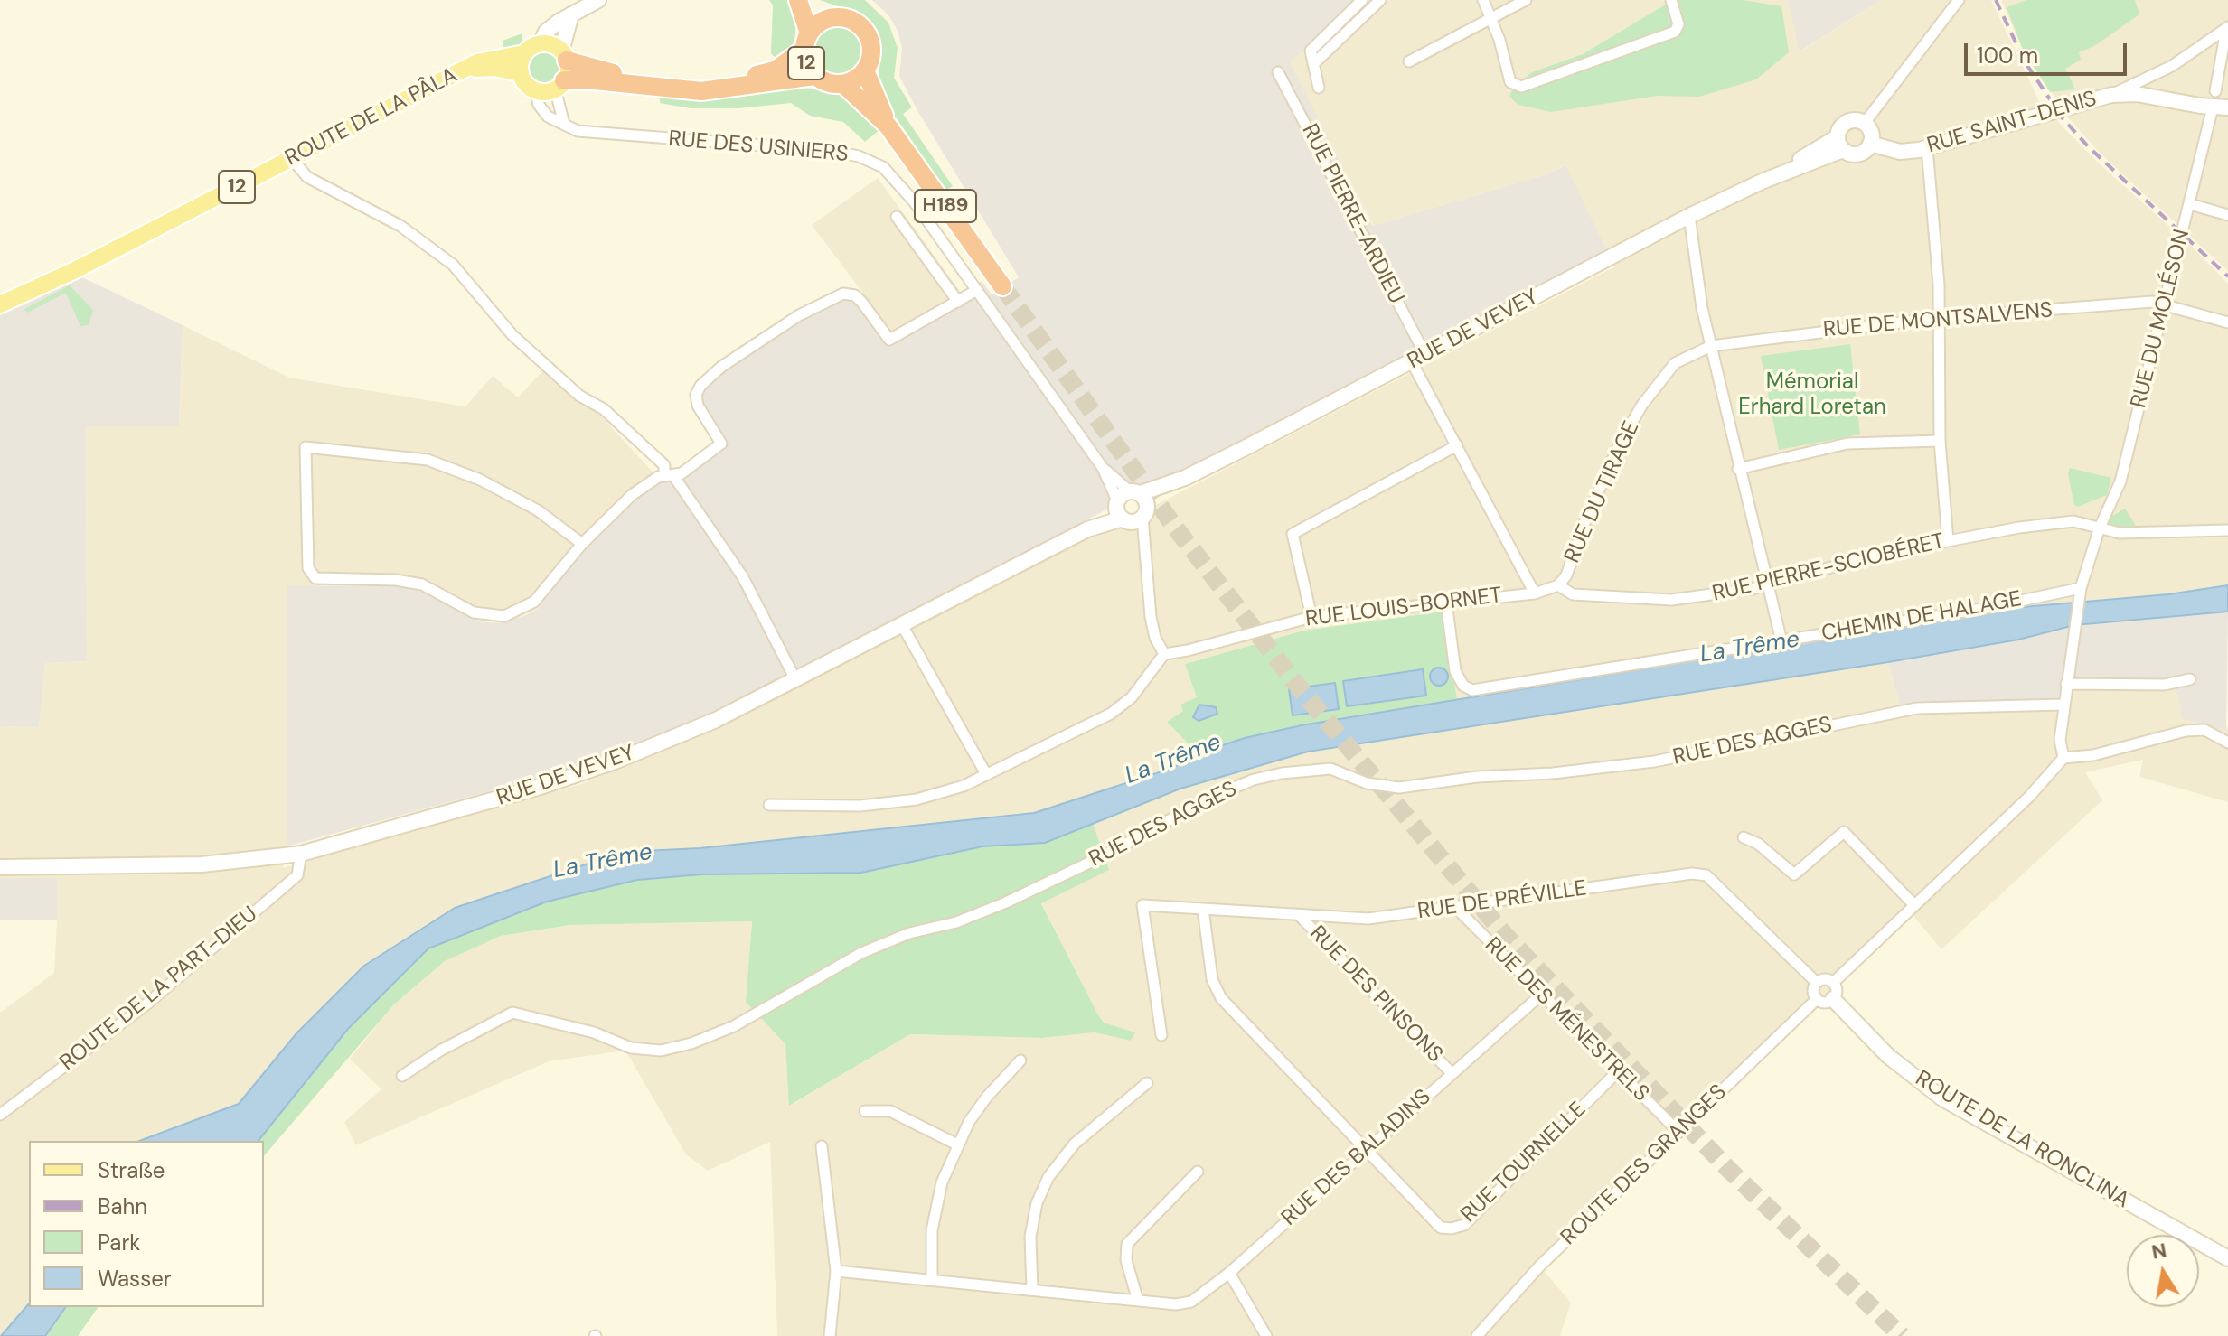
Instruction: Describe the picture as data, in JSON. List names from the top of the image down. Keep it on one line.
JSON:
{"streets":{"highway":["12","H189"],"main road":["ROUTE DE LA PÂLA","RUE SAINT-DENIS","RUE DE VEVEY","ROUTE DE LA RONCLINA"],"street":["RUE DES USINIERS","RUE PIERRE-ARDIEU","RUE DU MOLÉSON","RUE DE MONTSALVENS","RUE DU TIRAGE","RUE PIERRE-SCIOBÉRET","RUE LOUIS-BORNET","CHEMIN DE HALAGE","RUE DES AGGES","RUE DE PRÉVILLE","ROUTE DE LA PART-DIEU","RUE DES PINSONS","RUE DES MÉNESTRELS","RUE DES BALADINS","RUE TOURNELLE","ROUTE DES GRANGES"]},"crossings":[["12","ROUTE DE LA PÂLA"],["12","RUE DES USINIERS"],["ROUTE DE LA PÂLA","RUE DES USINIERS"],["RUE SAINT-DENIS","RUE DU MOLÉSON"],["RUE SAINT-DENIS","RUE DE VEVEY"],["RUE DES USINIERS","RUE DE VEVEY"],["RUE PIERRE-ARDIEU","RUE DE VEVEY"],["RUE PIERRE-ARDIEU","RUE LOUIS-BORNET"],["RUE DU MOLÉSON","RUE DE MONTSALVENS"],["RUE DU MOLÉSON","RUE PIERRE-SCIOBÉRET"],["RUE DE MONTSALVENS","RUE DU TIRAGE"],["RUE DE VEVEY","ROUTE DE LA PART-DIEU"],["RUE DU TIRAGE","RUE PIERRE-SCIOBÉRET"],["RUE DU TIRAGE","RUE LOUIS-BORNET"],["RUE PIERRE-SCIOBÉRET","RUE LOUIS-BORNET"],["RUE LOUIS-BORNET","CHEMIN DE HALAGE"],["RUE DE PRÉVILLE","RUE DES PINSONS"],["RUE DE PRÉVILLE","RUE DES MÉNESTRELS"],["RUE DE PRÉVILLE","ROUTE DE LA RONCLINA"],["RUE DE PRÉVILLE","ROUTE DES GRANGES"],["RUE DES PINSONS","RUE DES BALADINS"],["RUE DES MÉNESTRELS","RUE DES BALADINS"],["RUE DES MÉNESTRELS","RUE TOURNELLE"],["RUE DES MÉNESTRELS","ROUTE DES GRANGES"],["ROUTE DE LA RONCLINA","ROUTE DES GRANGES"],["RUE DES BALADINS","RUE TOURNELLE"]],"water":["La Trême"],"parks":["Mémorial Erhard Loretan"],"legend":["Straße","Bahn","Park","Wasser"],"scale_bar":"100 m","north":"top"}
